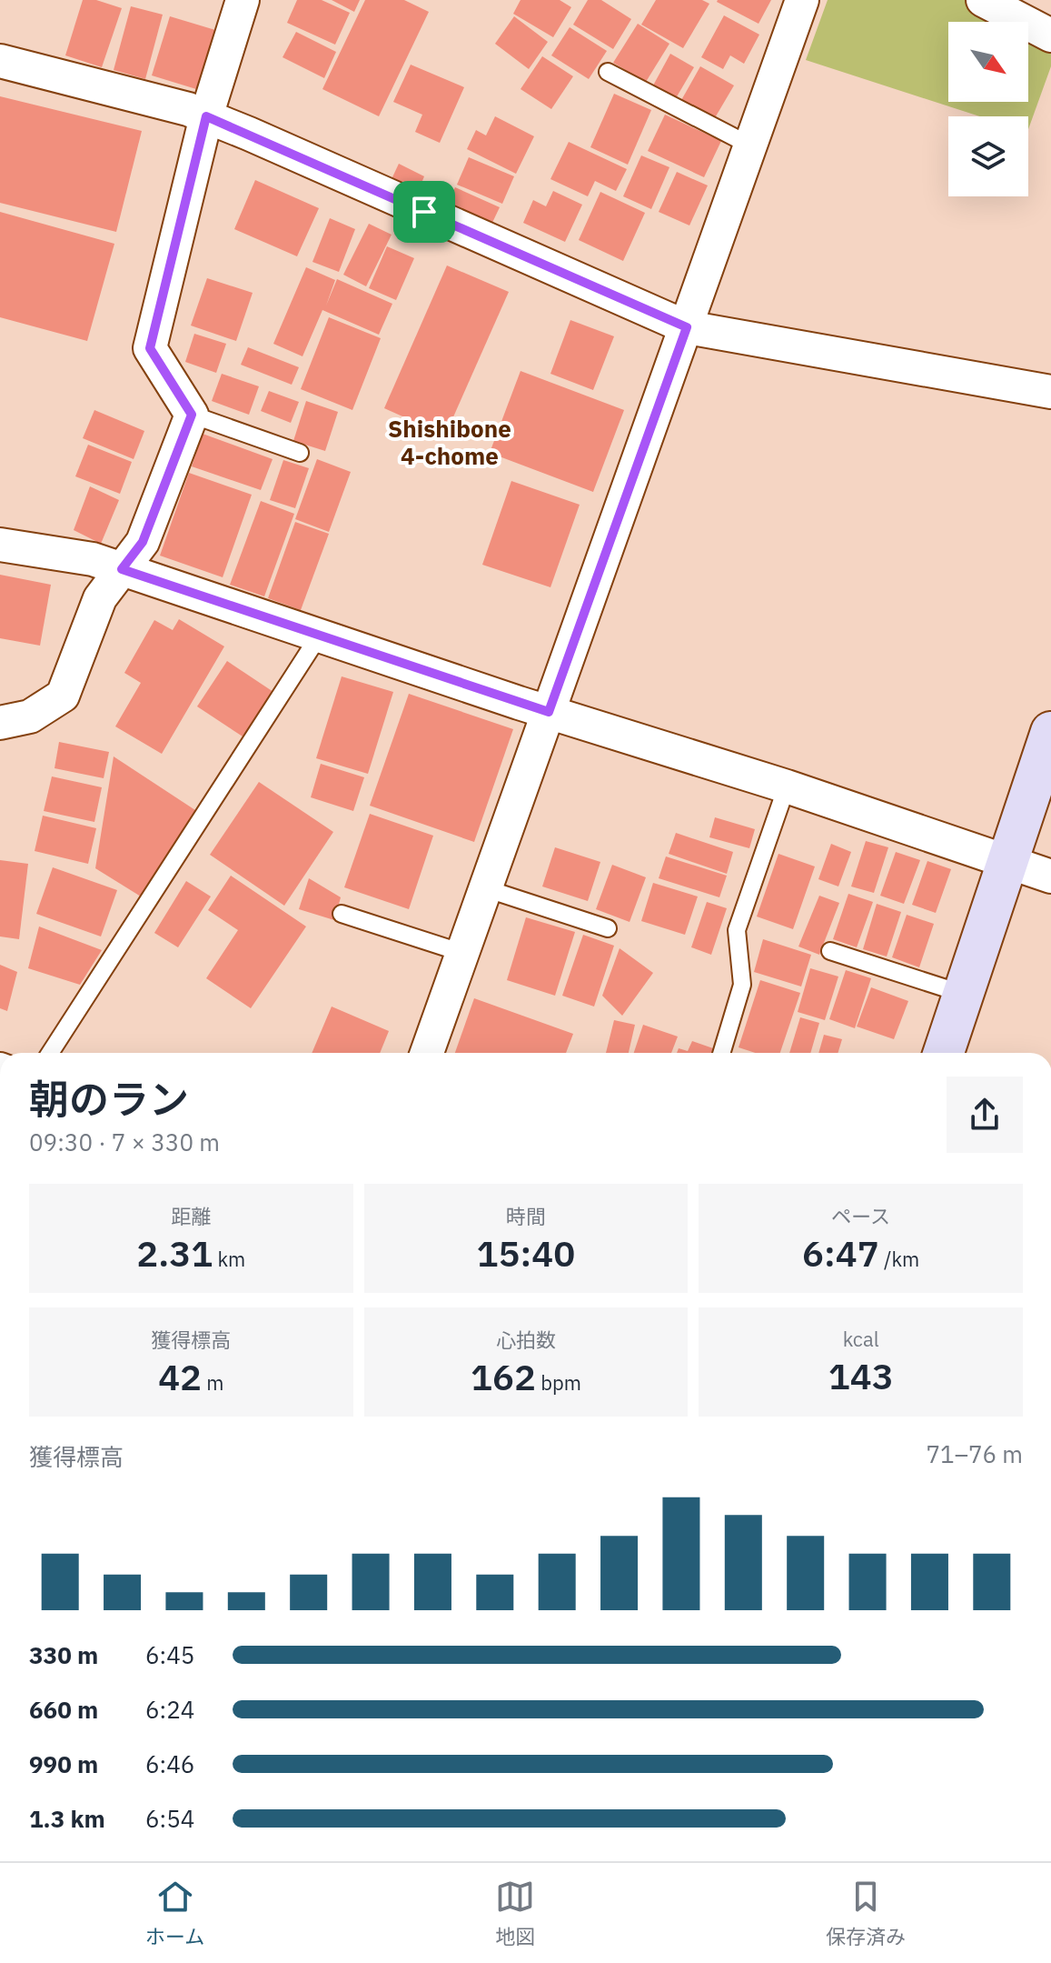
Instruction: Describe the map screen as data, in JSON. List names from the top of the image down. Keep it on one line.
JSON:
{"districts":["Shishibone 4-chome"],"north":"bottom right","page":{"heading":["朝のラン","09:30 · 7 × 330 m"],"stats":[["距離","2.31 km"],["時間","15:40"],["ペース","6:47 /km"],["獲得標高","42 m"],["心拍数","162 bpm"],["kcal","143"]],"chart":["獲得標高","71–76 m"],"list":[{"name":"330 m","note":"6:45"},{"name":"660 m","note":"6:24"},{"name":"990 m","note":"6:46"},{"name":"1.3 km","note":"6:54"}],"tabs":["ホーム","地図","保存済み"]}}
